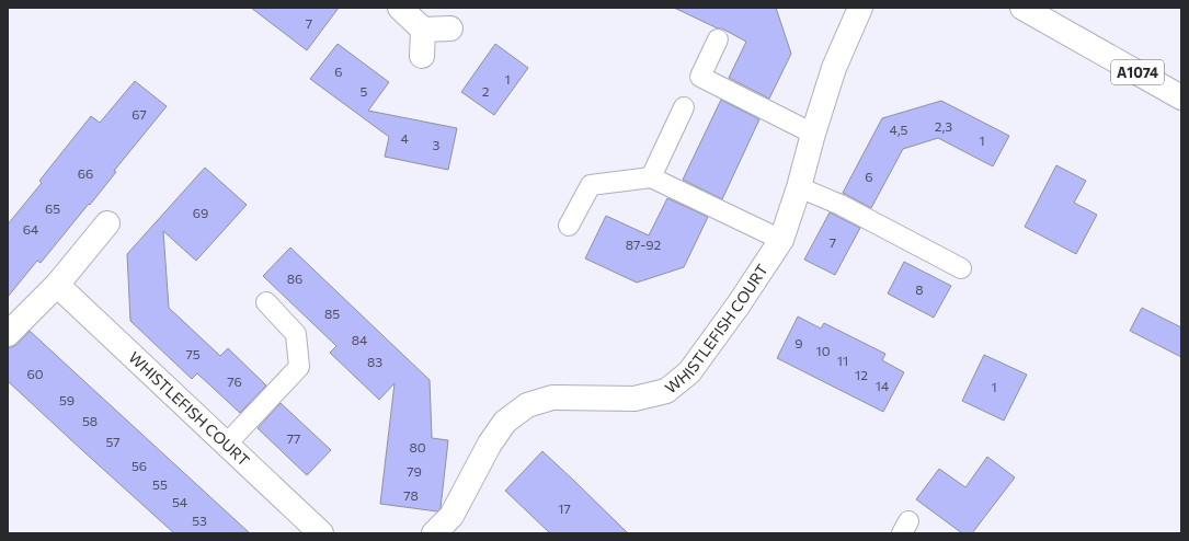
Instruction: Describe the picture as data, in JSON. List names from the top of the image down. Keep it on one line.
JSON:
{"streets":{"main road":["A1074","WHISTLEFISH COURT"]},"house_numbers":["7","6","1","5","2","67","2,3","4,5","4","1","3","66","6","65","69","64","7","87-92","86","8","85","84","9","10","75","11","83","60","12","76","14","1","59","58","77","57","80","56","79","55","78","54","17","53"]}
